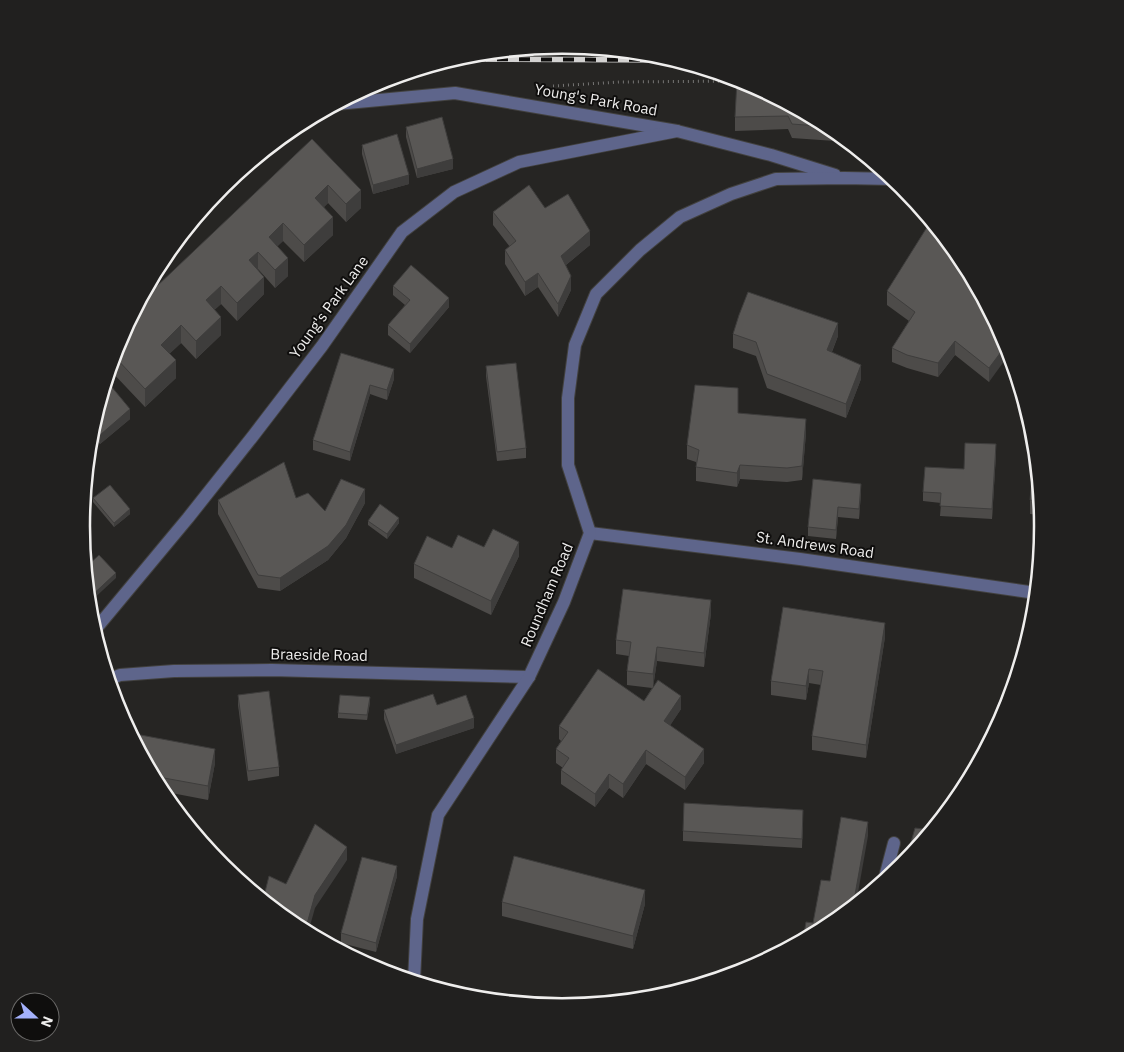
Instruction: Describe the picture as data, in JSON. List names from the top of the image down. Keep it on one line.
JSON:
{"streets":{"street":["Young's Park Road","Young's Park Lane","St. Andrews Road","Roundham Road","Braeside Road"]},"crossings":[["Young's Park Road","Young's Park Lane"],["Young's Park Road","Roundham Road"],["St. Andrews Road","Roundham Road"],["Roundham Road","Braeside Road"]],"north":"right"}
